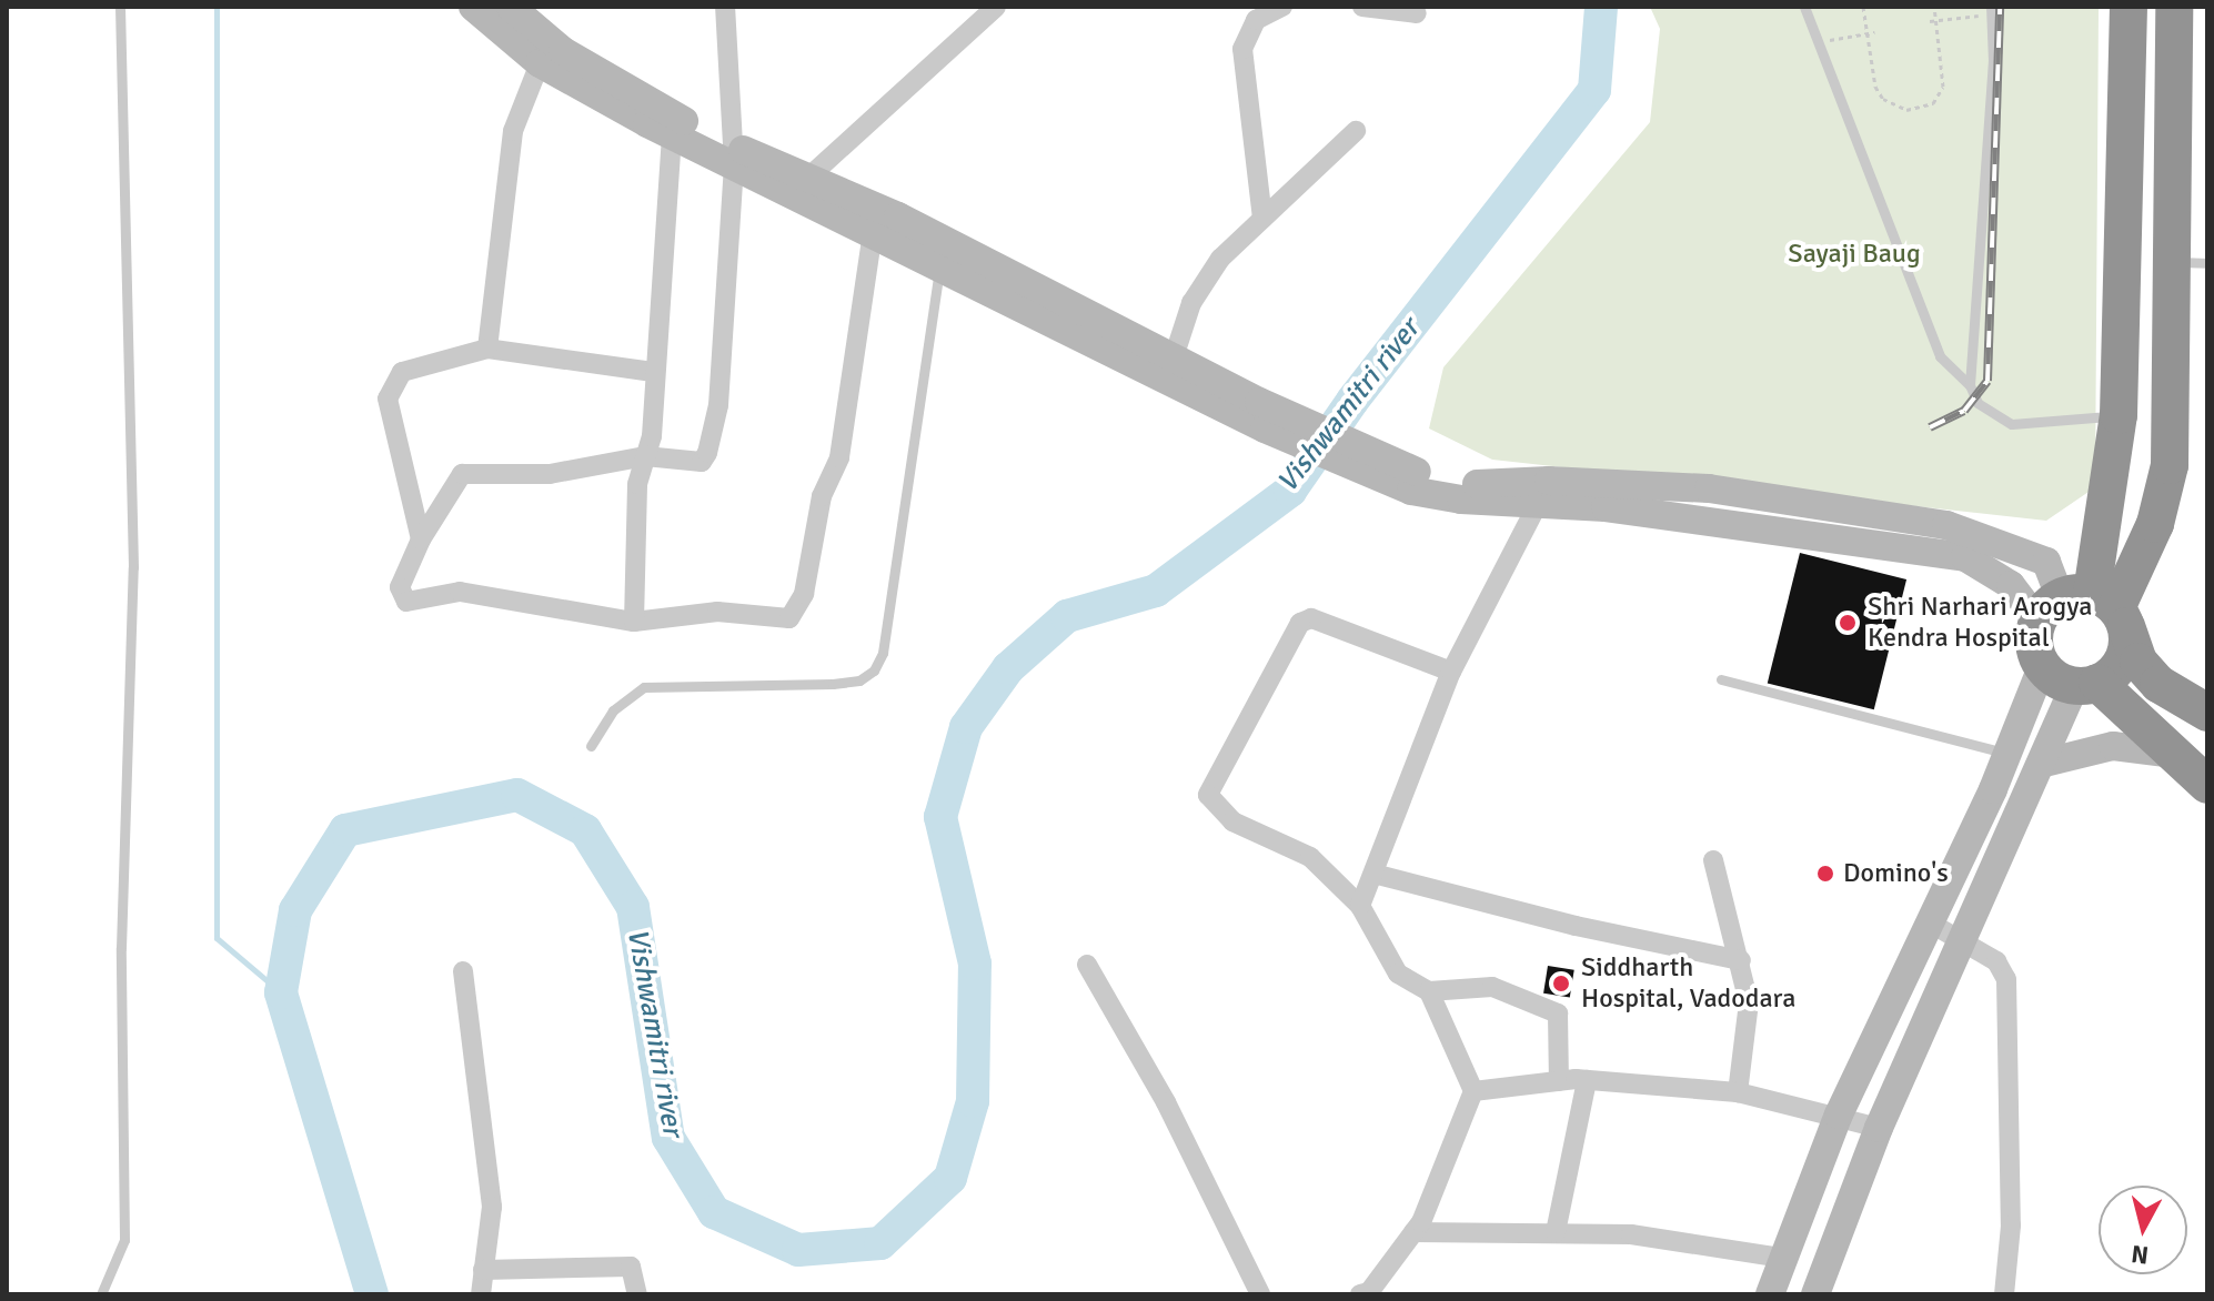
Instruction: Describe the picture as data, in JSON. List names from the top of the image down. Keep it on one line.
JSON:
{"water":["Vishwamitri river"],"parks":["Sayaji Baug"],"places":["Shri Narhari Arogya Kendra Hospital","Domino's","Siddharth Hospital, Vadodara"],"north":"bottom"}
